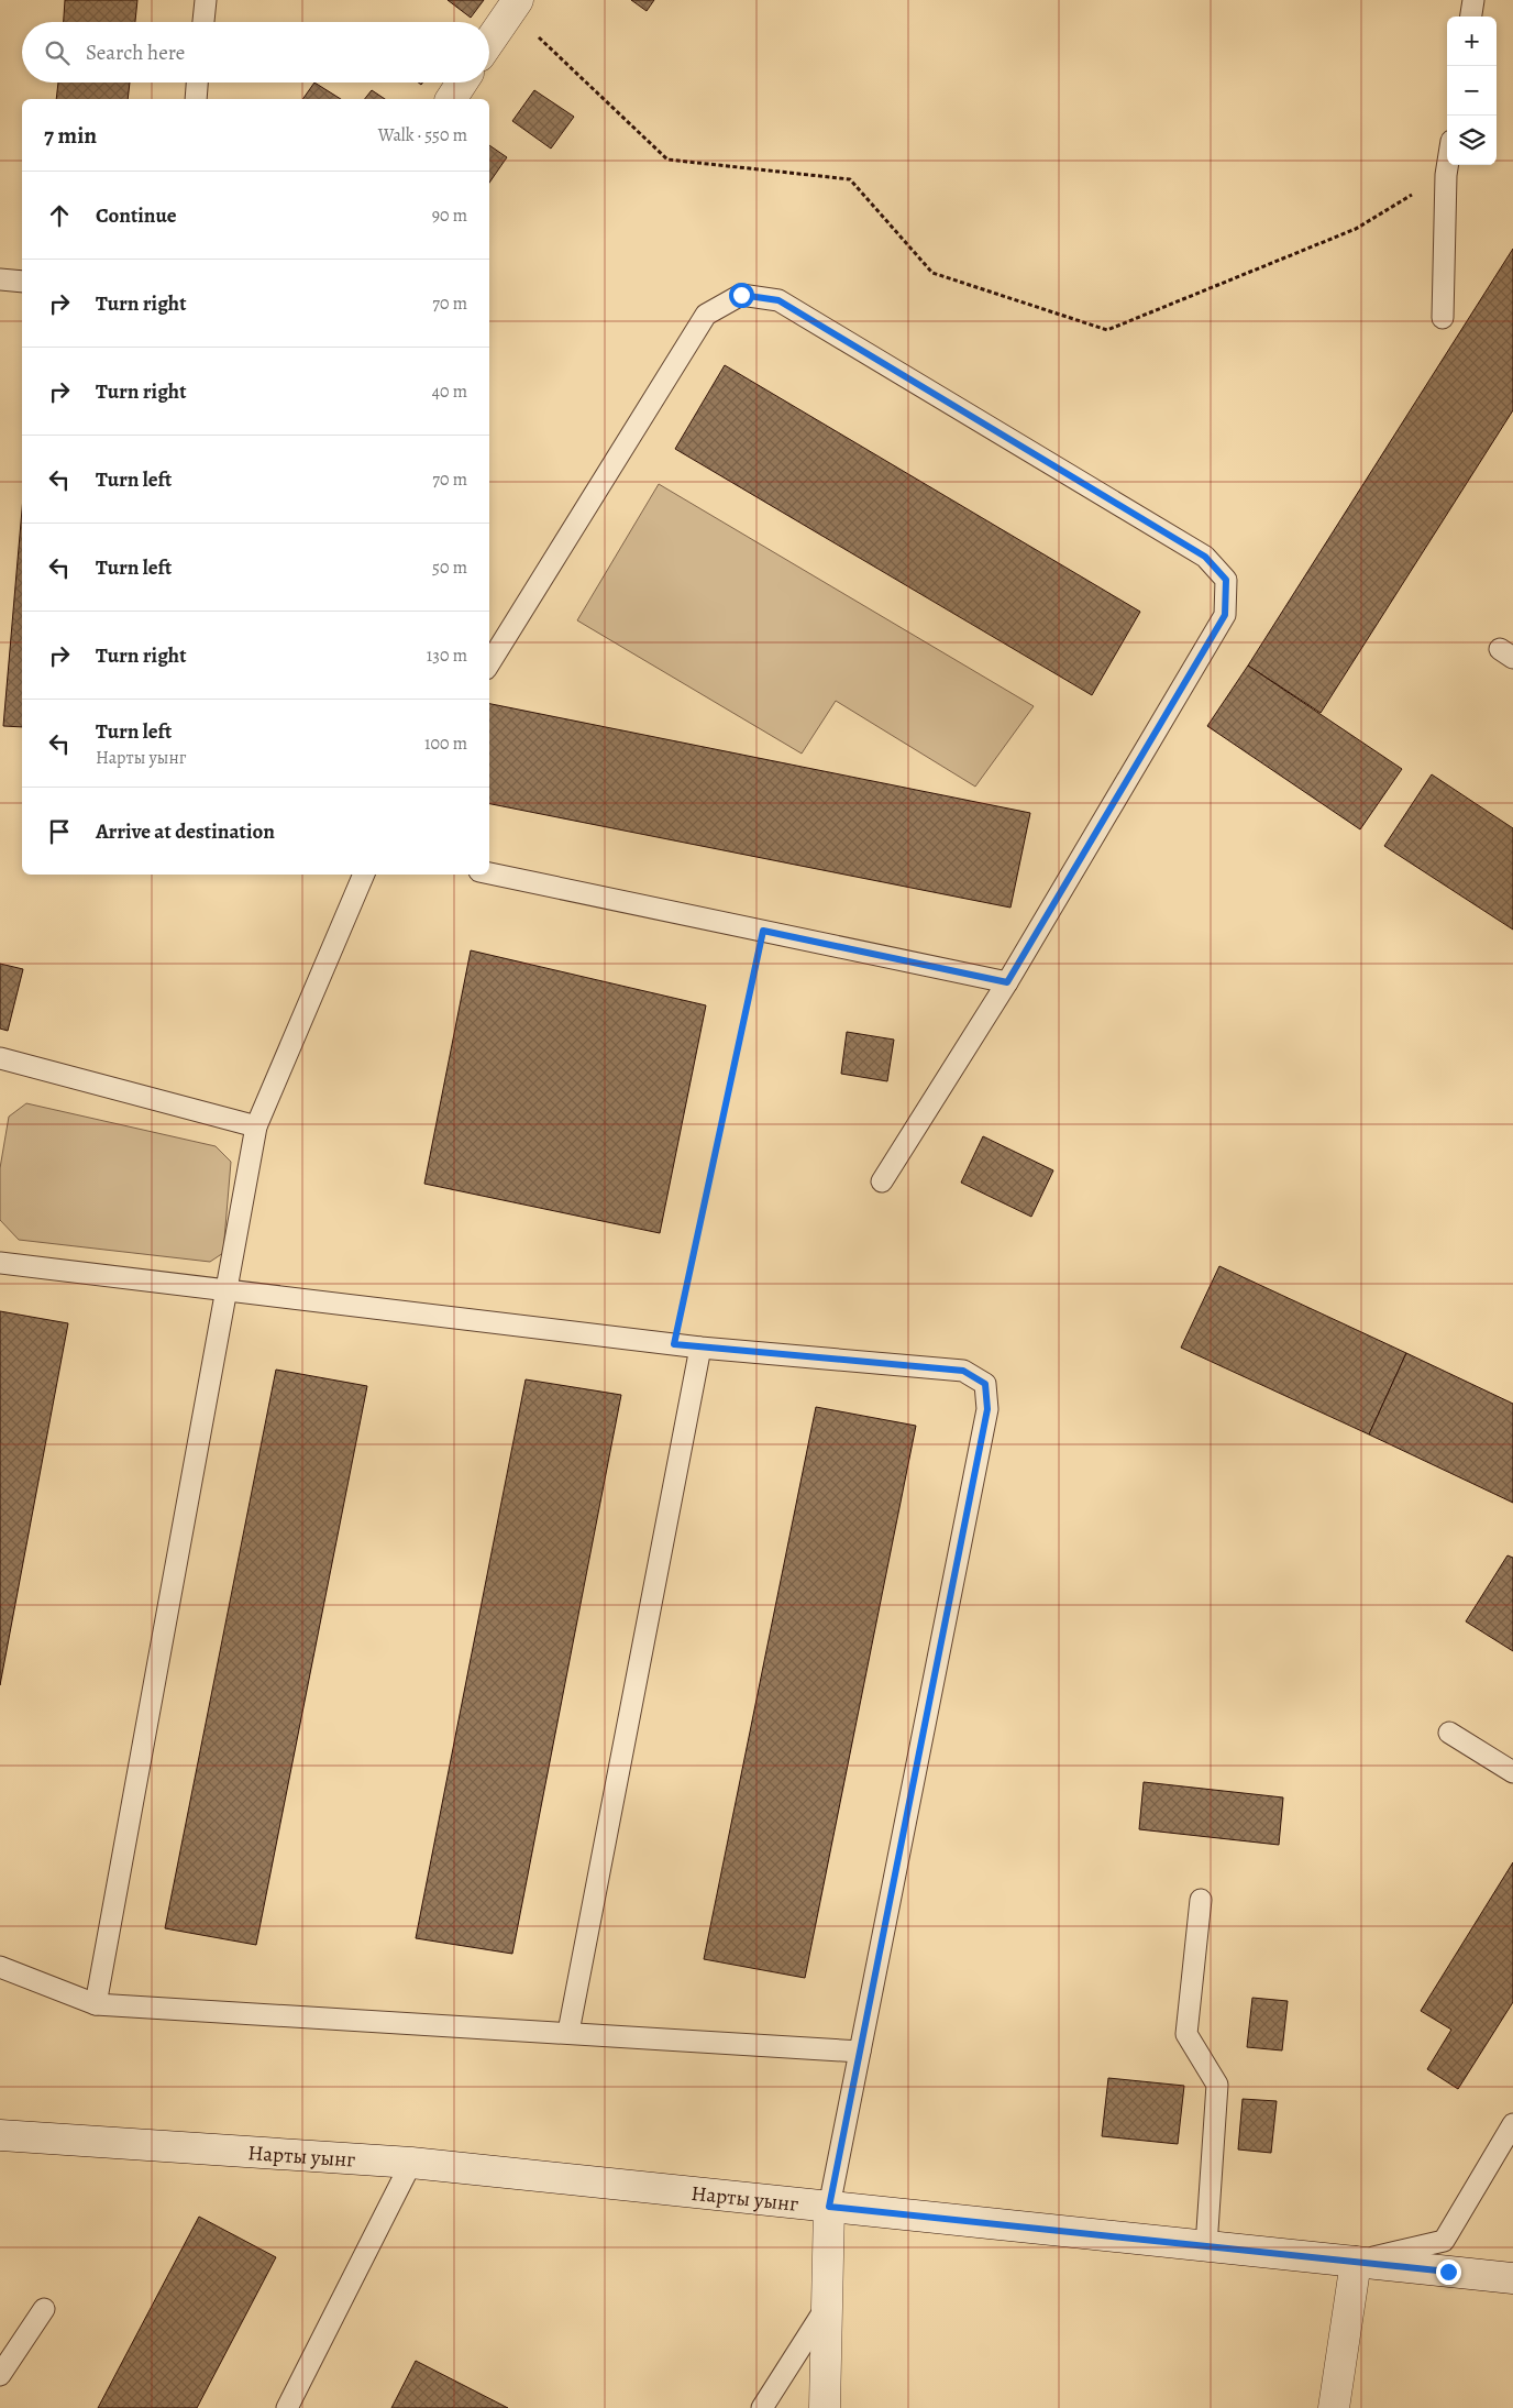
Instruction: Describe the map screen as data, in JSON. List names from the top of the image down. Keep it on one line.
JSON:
{"streets":{"street":["Нарты уынг"]},"page":{"map_buttons":["+","−"],"search":"Search here","heading":["7 min","Walk · 550 m"],"list":[["Continue","90 m"],["Turn right","70 m"],["Turn right","40 m"],["Turn left","70 m"],["Turn left","50 m"],["Turn right","130 m"],["Turn left","Нарты уынг","100 m"],"Arrive at destination"]}}
